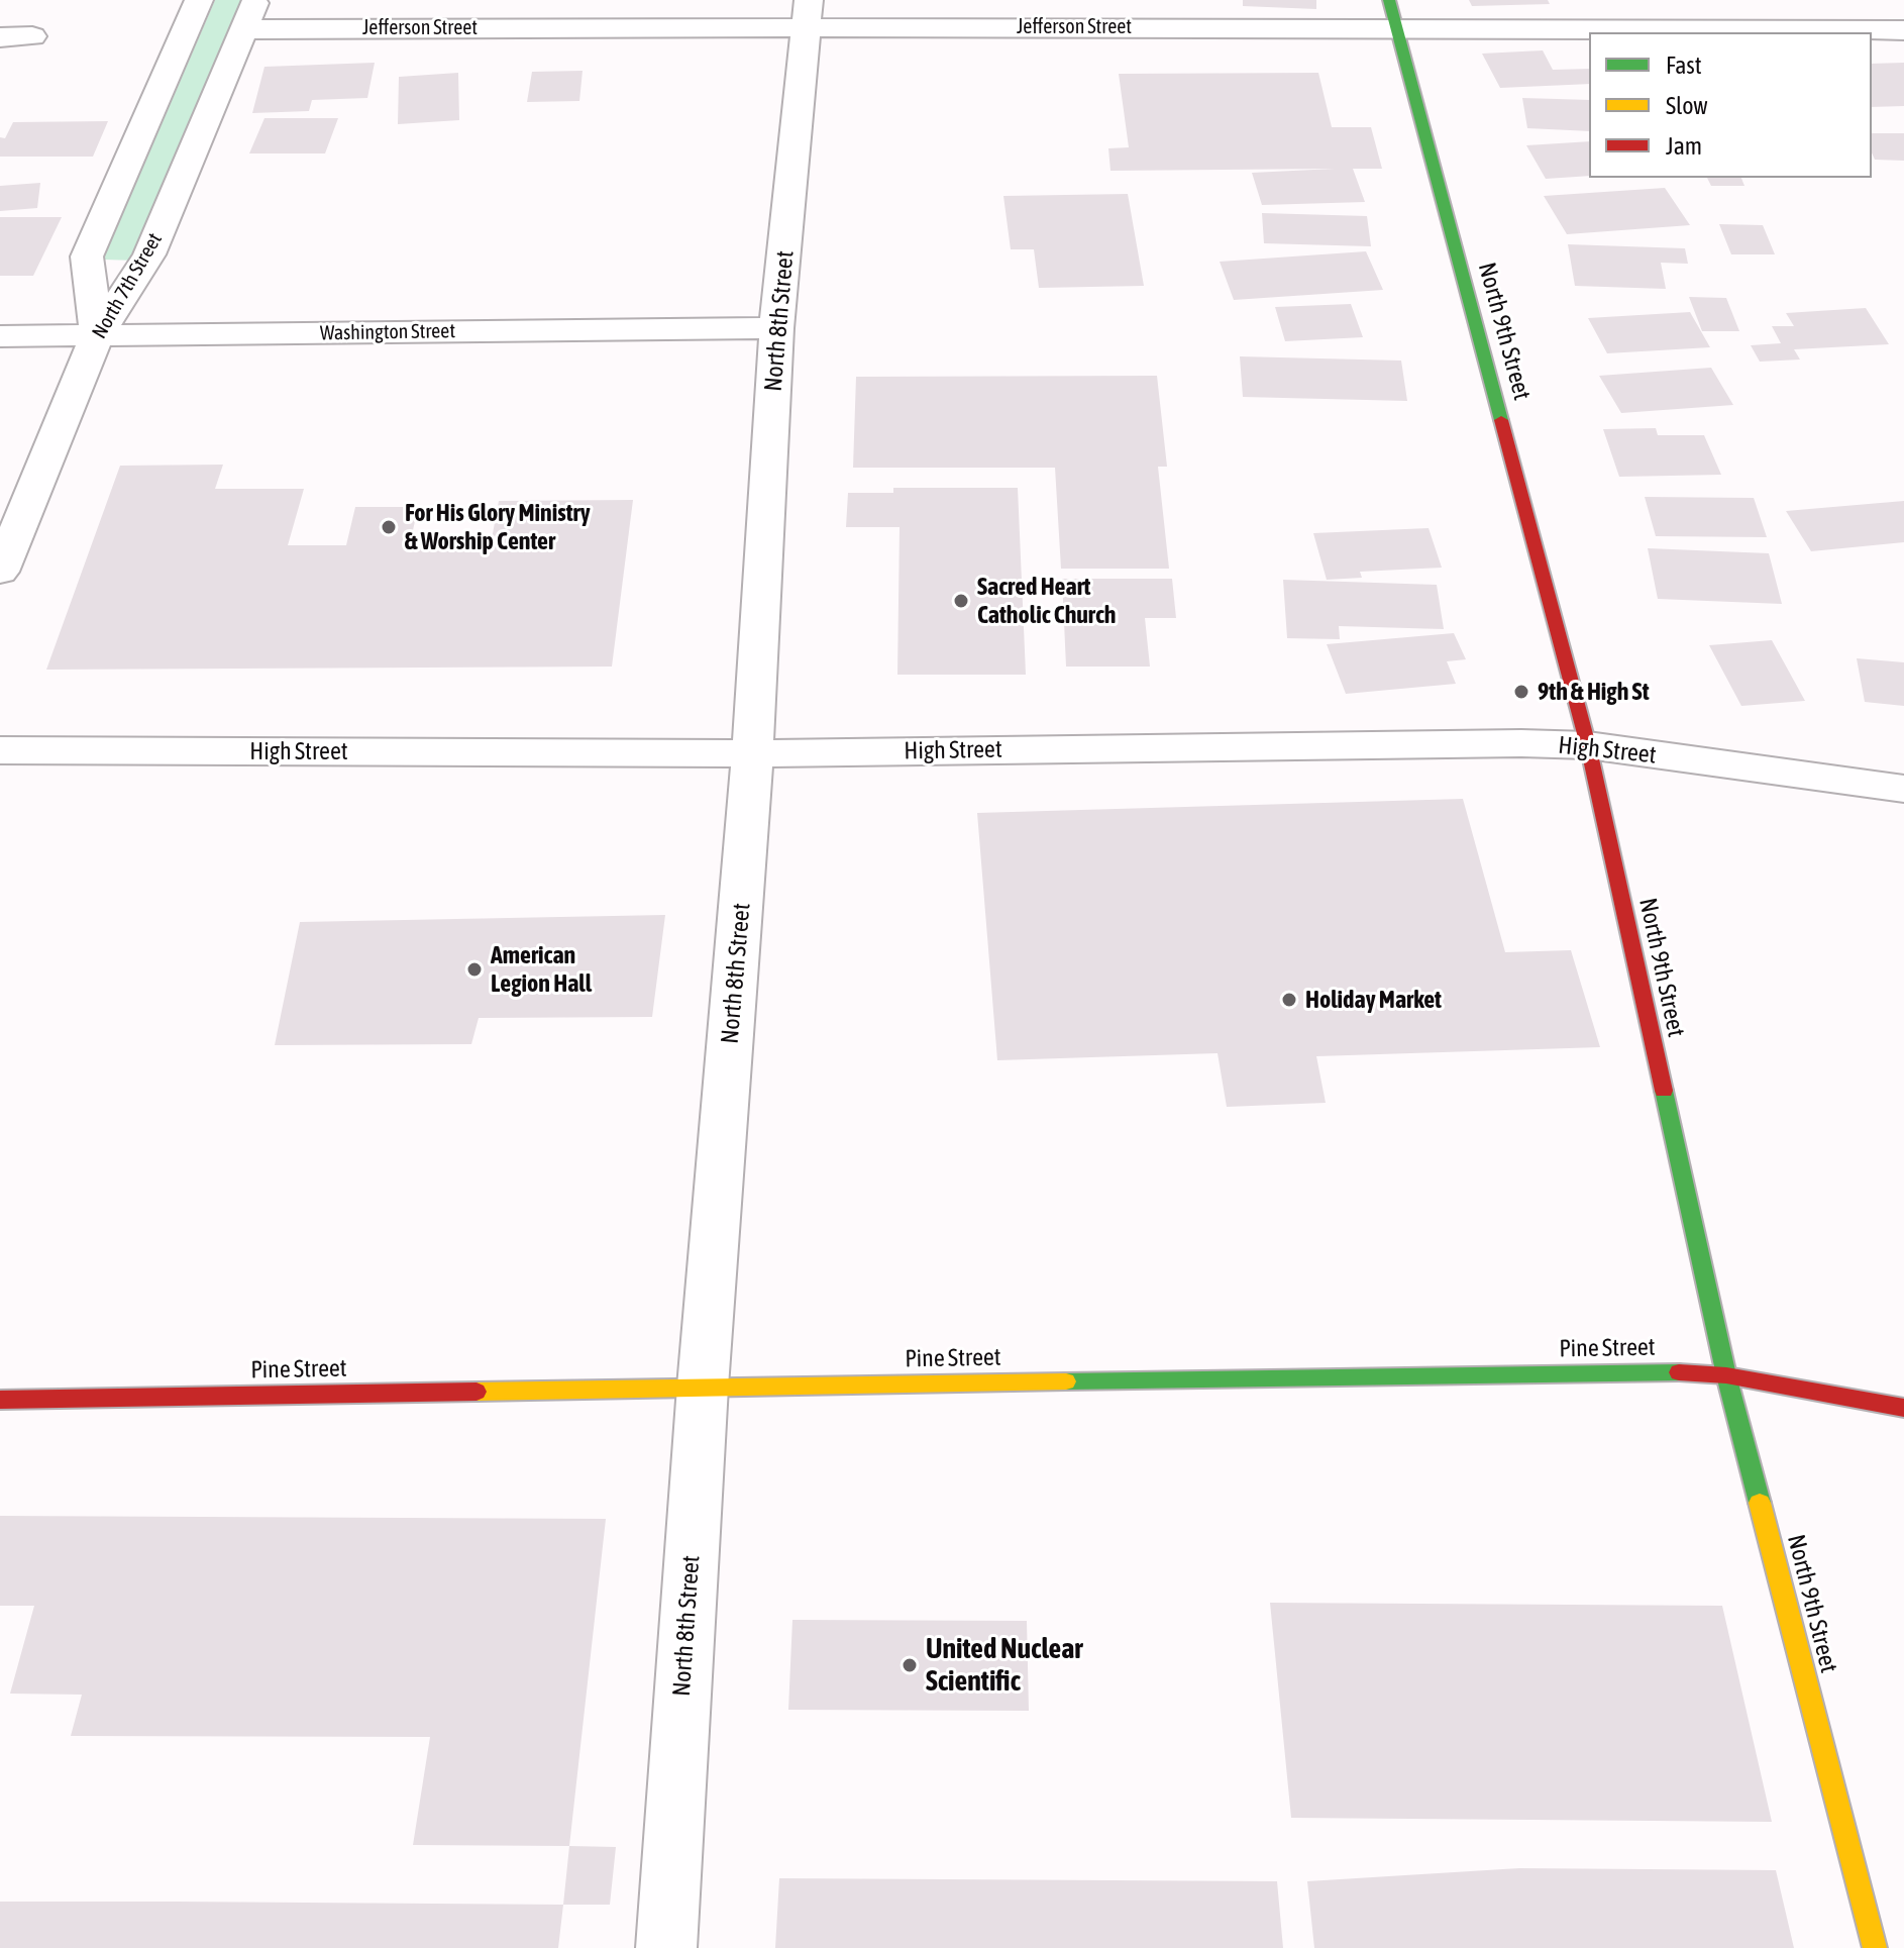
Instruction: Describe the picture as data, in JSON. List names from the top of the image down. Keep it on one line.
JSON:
{"streets":{"main road":["North 9th Street","Pine Street"],"street":["Jefferson Street","North 7th Street","North 8th Street","Washington Street","High Street"]},"crossings":[["Jefferson Street","North 7th Street"],["Jefferson Street","North 8th Street"],["Jefferson Street","North 9th Street"],["North 7th Street","Washington Street"],["North 8th Street","Washington Street"],["North 8th Street","High Street"],["North 8th Street","Pine Street"],["North 9th Street","High Street"],["North 9th Street","Pine Street"]],"places":["For His Glory Ministry & Worship Center","Sacred Heart Catholic Church","9th & High St","American Legion Hall","Holiday Market","United Nuclear Scientific"],"legend":["Fast","Slow","Jam"]}
